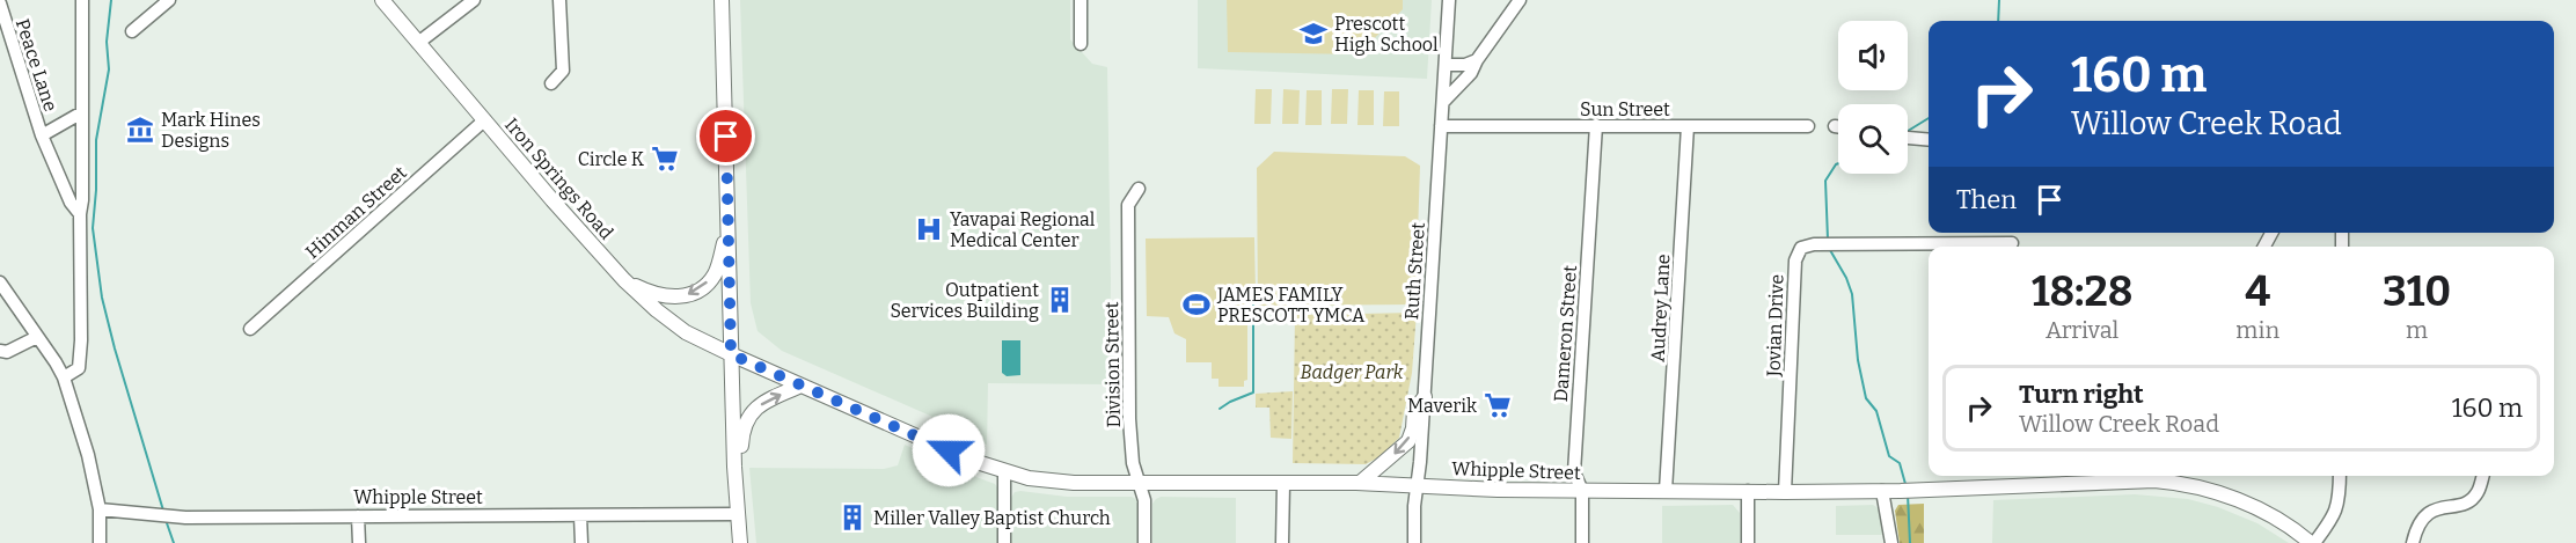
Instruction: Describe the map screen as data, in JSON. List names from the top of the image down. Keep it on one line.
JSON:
{"streets":{"main road":["Iron Springs Road","Whipple Street"],"street":["Peace Lane","Sun Street","Hinman Street","Ruth Street","Audrey Lane","Jovian Drive","Dameron Street","Division Street"]},"crossings":[["Sun Street","Ruth Street"],["Sun Street","Audrey Lane"],["Sun Street","Dameron Street"],["Iron Springs Road","Hinman Street"],["Iron Springs Road","Whipple Street"],["Ruth Street","Whipple Street"],["Audrey Lane","Whipple Street"],["Jovian Drive","Whipple Street"],["Dameron Street","Whipple Street"],["Division Street","Whipple Street"]],"parks":["Badger Park"],"places":{"school or university":["Prescott High School"],"museum":["Mark Hines Designs"],"supermarket":["Circle K","Maverik"],"hospital":["Yavapai Regional Medical Center"],"building":["Outpatient Services Building","Miller Valley Baptist Church"],"sports":["JAMES FAMILY PRESCOTT YMCA"]},"page":{"turn":["160 m","Willow Creek Road"],"then":"Then","eta":["18:28","Arrival","4","min","310","m"],"list":[{"name":"Turn right","note":"Willow Creek Road","value":"160 m"}]}}
